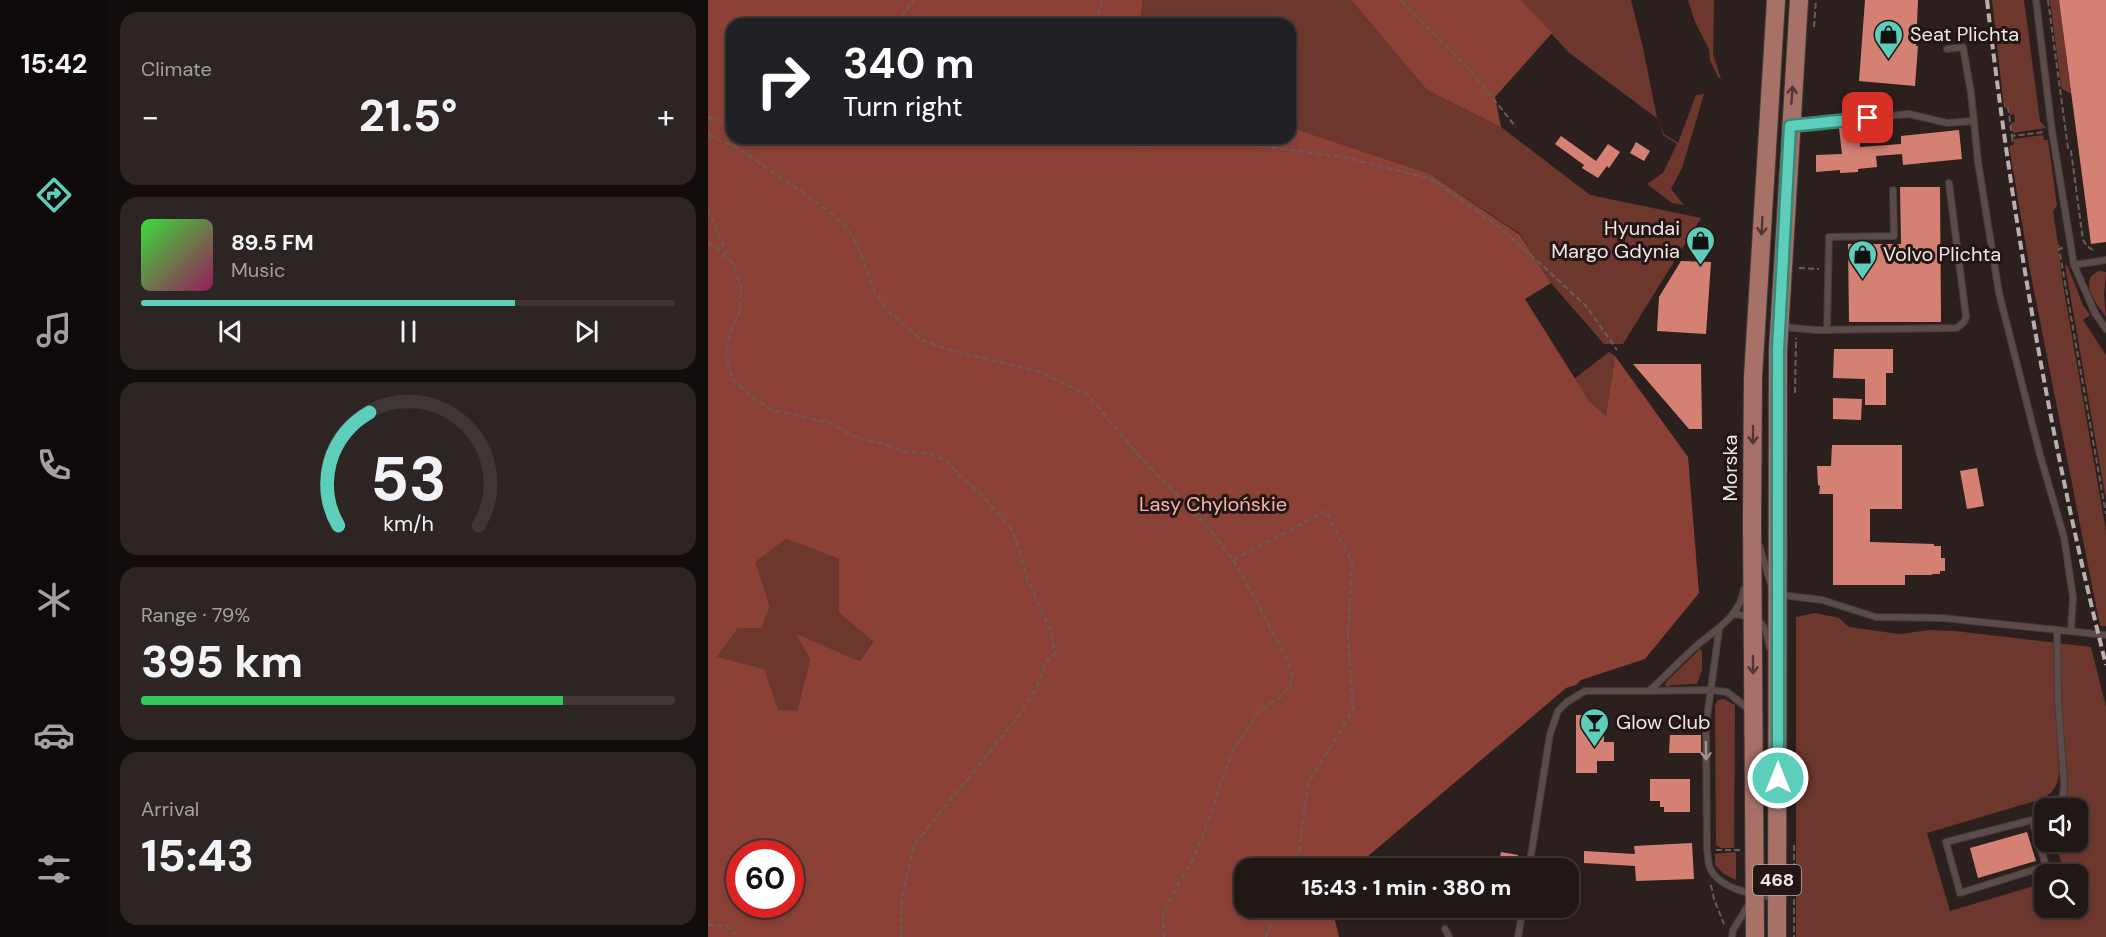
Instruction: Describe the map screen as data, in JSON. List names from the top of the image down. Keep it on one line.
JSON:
{"streets":{"main road":["Morska","468"]},"parks":["Lasy Chylońskie"],"places":{"shop":["Seat Plichta","Hyundai Margo Gdynia","Volvo Plichta"],"bar":["Glow Club"]},"page":{"tabs":"15:42","tile":["Climate",["Range · 79%","395 km"],["Arrival","15:43"]],"turn":["340 m","Turn right"],"heat":["−","21.5°","+"],"song":["89.5 FM","Music"],"limit":"60","trip":"15:43 · 1 min · 380 m","gauge":["53","km/h"]}}
